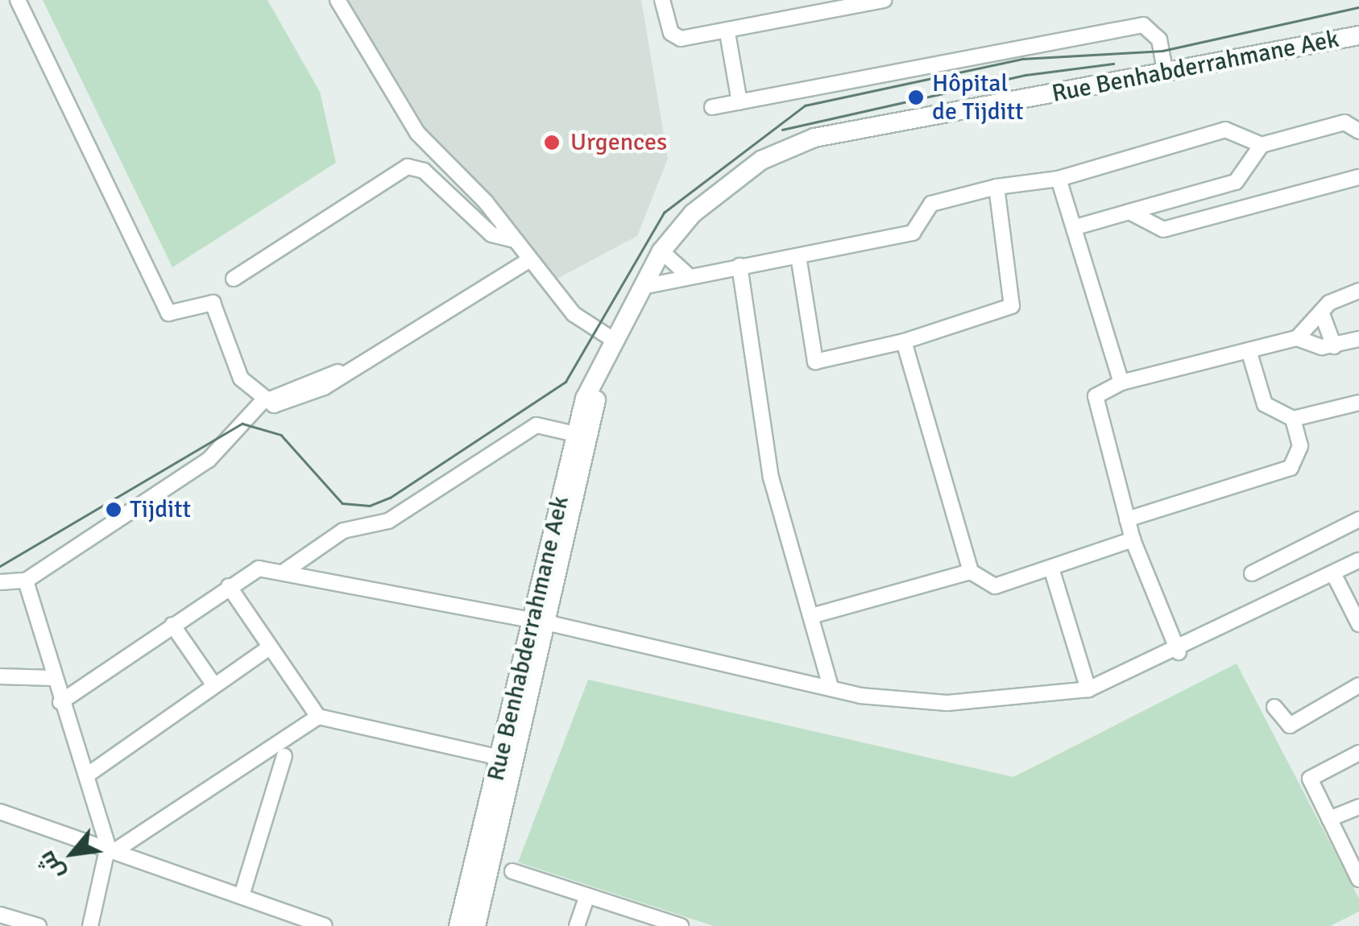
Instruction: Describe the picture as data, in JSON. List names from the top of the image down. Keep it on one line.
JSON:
{"streets":{"main road":["Rue Benhabderrahmane Aek"]},"places":["Hôpital de Tijditt","Urgences","Tijditt"],"north":"bottom left"}
